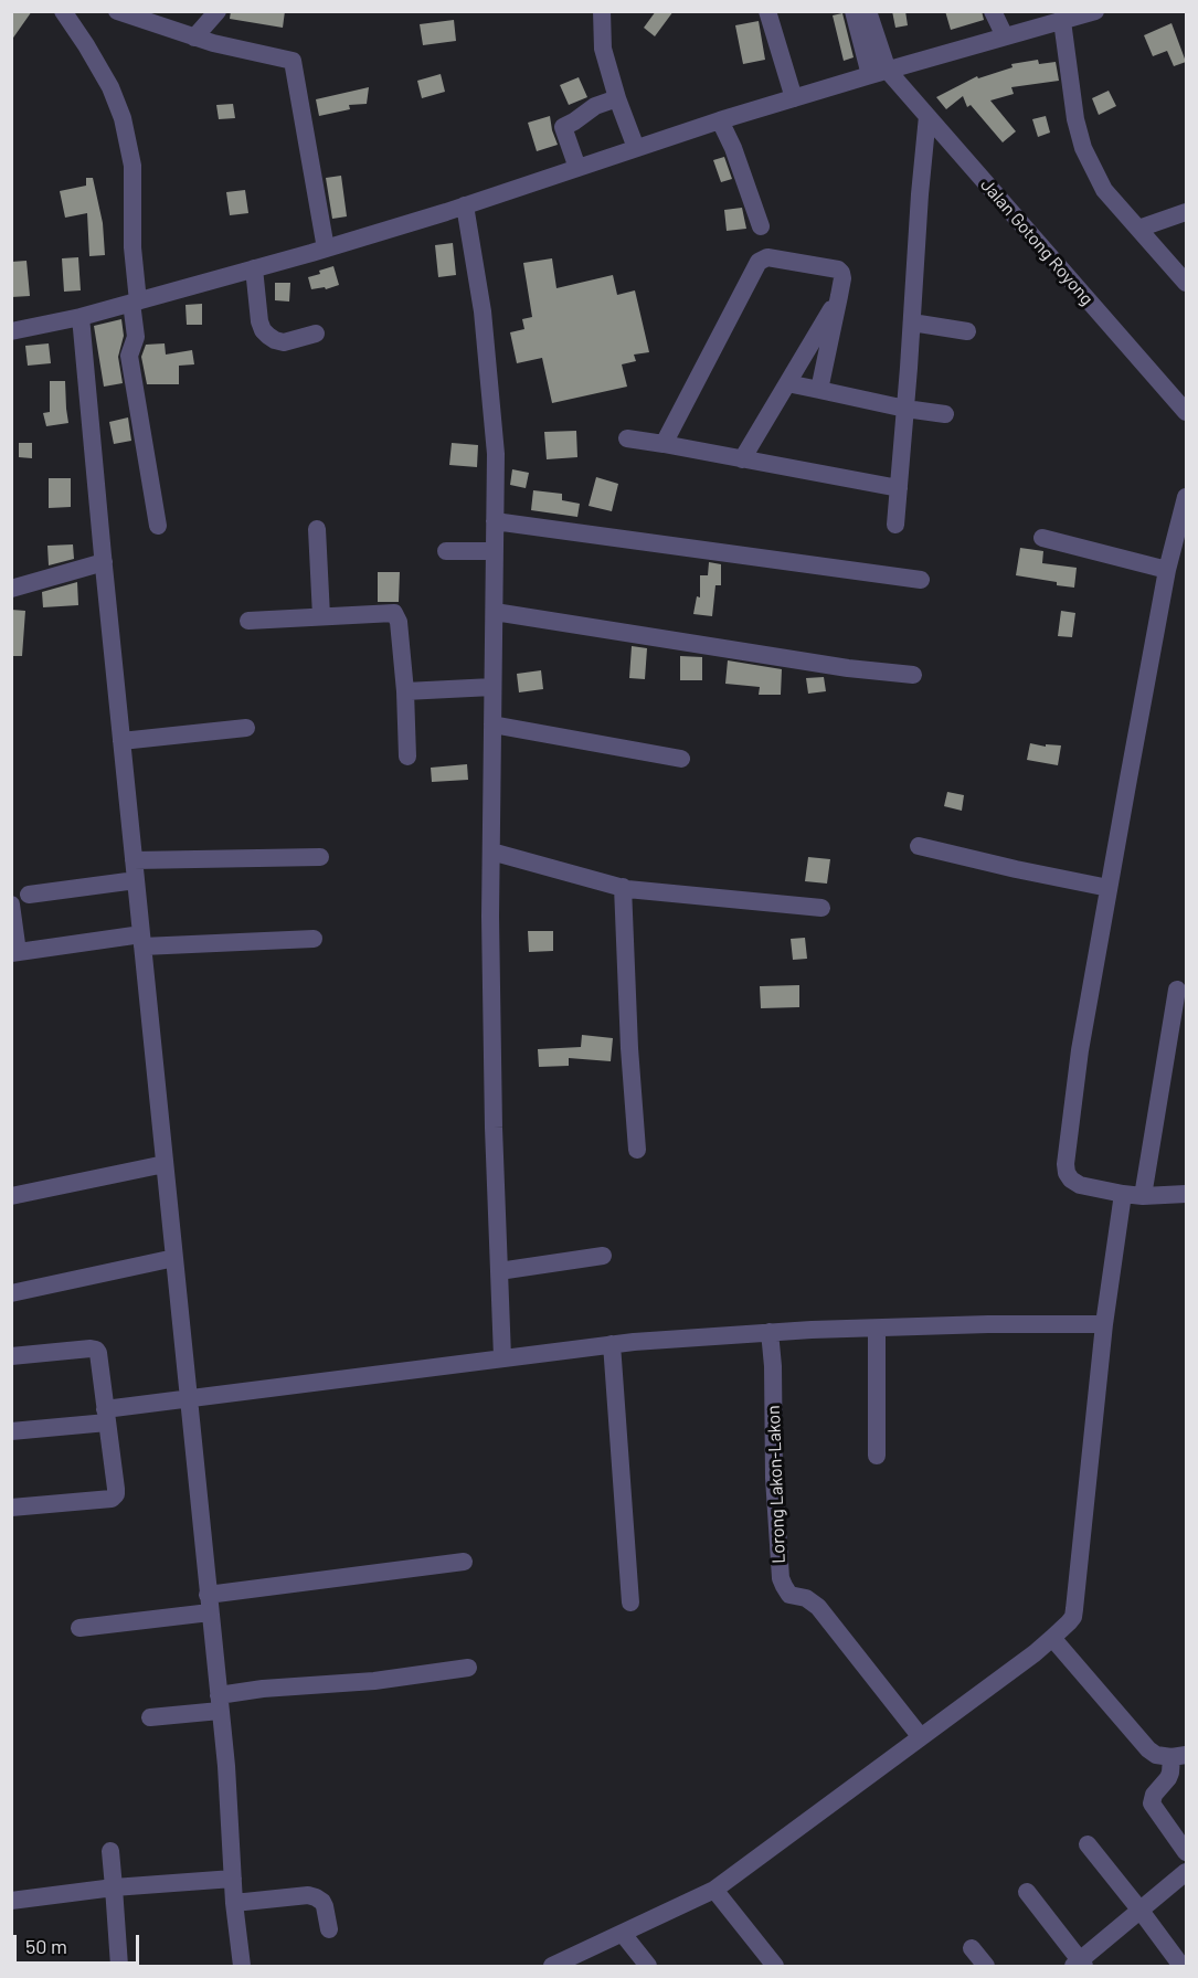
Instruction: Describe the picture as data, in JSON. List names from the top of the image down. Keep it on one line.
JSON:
{"streets":{"street":["Jalan Gotong Royong","Lorong Lakon-Lakon"]},"scale_bar":"50 m"}
